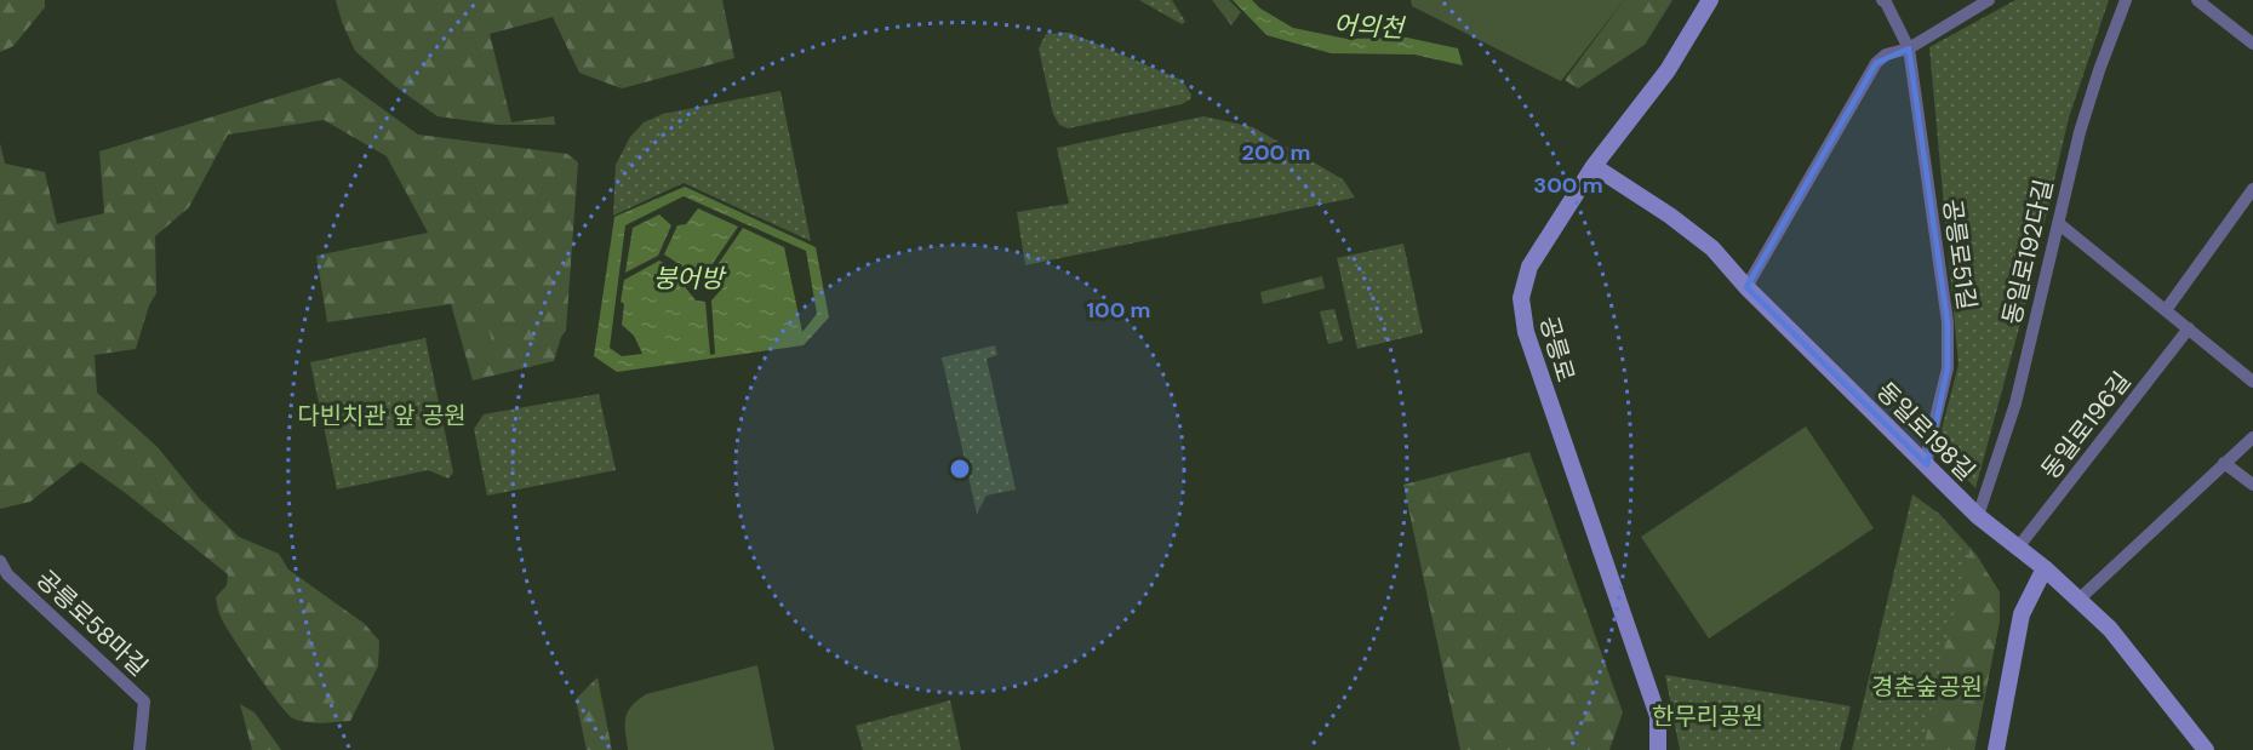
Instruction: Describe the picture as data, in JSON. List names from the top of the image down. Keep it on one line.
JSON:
{"streets":{"street":["동일로192다길","공릉로51길","공릉로","동일로196길","동일로198길","공릉로58마길"]},"crossings":[["동일로192다길","동일로198길"],["공릉로51길","동일로198길"],["공릉로","동일로198길"],["동일로196길","동일로198길"]],"water":["어의천","붕어방"],"parks":["다빈치관 앞 공원","경춘숲공원","한무리공원"],"rings":["200 m","300 m","100 m"]}
